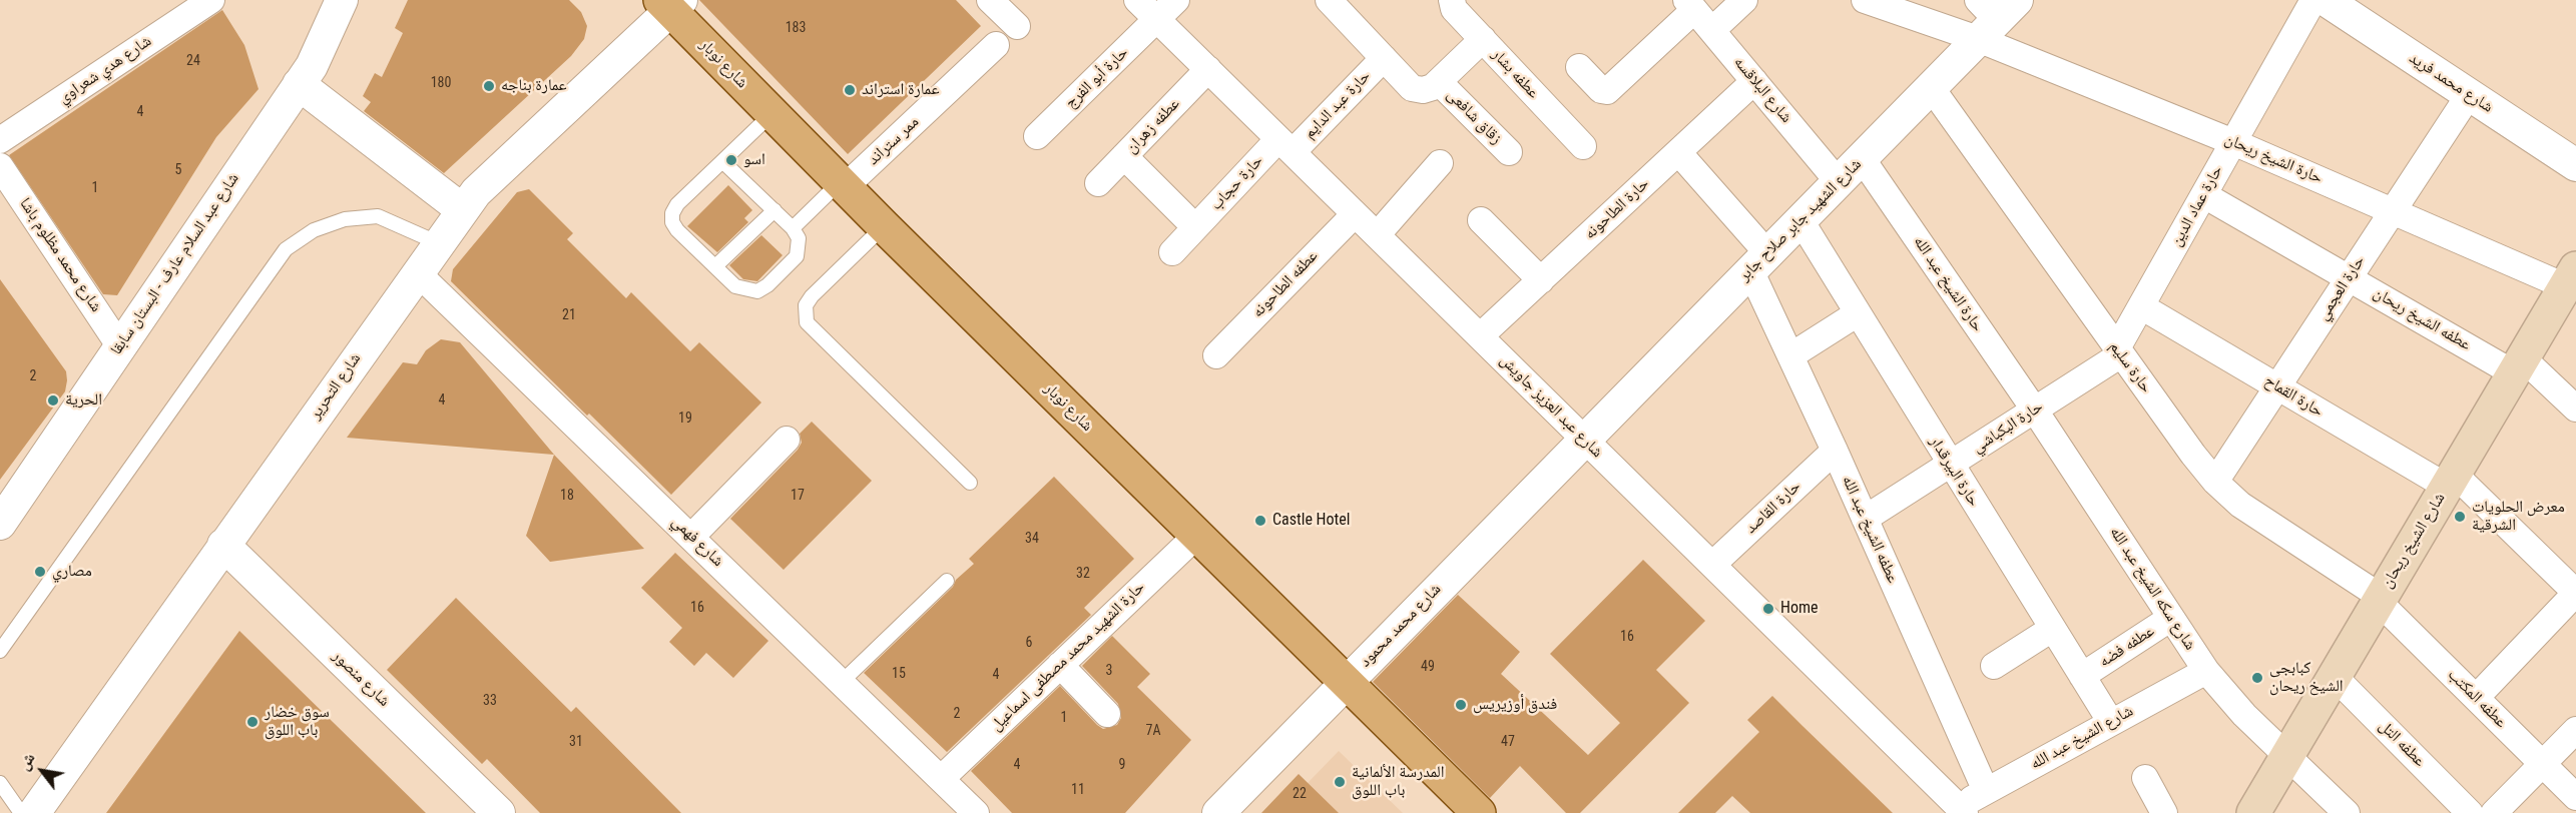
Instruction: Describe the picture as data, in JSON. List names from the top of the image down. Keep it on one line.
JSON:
{"streets":{"main road":["شارع نوبار","شارع الشيخ ريحان"],"street":["شارع هدي شعراوي","عطفه بشار","حارة أبو الفرج","شارع محمد فريد","شارع البلاقسه","حارة عبد الدايم","زقاق شافعى","عطفه زهران","ممر ستراند","حارة الشيخ ريحان","حارة حجاب","حارة عماد الدين","حارة الطاحونه","شارع الشهيد جابر صلاح جابر","شارع محمد مظلوم باشا","شارع عبد السلام عارف - البستان سابقا","عطفه الطاحونه","حارة الشيخ عبد الله","حارة العجمي","عطفه الشيخ ريحان","حارة سليم","شارع التحرير","حارة القماح","شارع عبد العزيز جاويش","حارة البكباشي","حارة البيرقدار","حارة القاصد","عطفه الشيخ عبد الله","شارع فهمي","شارع سكه الشيخ عبد الله","شارع محمد محمود","عطفه فضه","حارة الشهيد محمد مصطفى اسماعيل","شارع منصور","عطفه المكتب","شارع الشيخ عبد الله","عطفه التل"]},"crossings":[["شارع نوبار","ممر ستراند"],["شارع نوبار","شارع التحرير"],["شارع نوبار","شارع محمد محمود"],["شارع نوبار","حارة الشهيد محمد مصطفى اسماعيل"],["حارة أبو الفرج","شارع عبد العزيز جاويش"],["شارع محمد فريد","حارة العجمي"],["شارع البلاقسه","حارة الطاحونه"],["شارع البلاقسه","شارع الشهيد جابر صلاح جابر"],["حارة عبد الدايم","حارة حجاب"],["حارة عبد الدايم","شارع عبد العزيز جاويش"],["عطفه زهران","شارع عبد العزيز جاويش"],["حارة الشيخ ريحان","حارة عماد الدين"],["حارة الشيخ ريحان","شارع الشهيد جابر صلاح جابر"],["حارة الشيخ ريحان","حارة العجمي"],["حارة الشيخ ريحان","شارع الشيخ ريحان"],["حارة حجاب","شارع عبد العزيز جاويش"],["حارة عماد الدين","عطفه الشيخ ريحان"],["حارة عماد الدين","حارة سليم"],["حارة عماد الدين","حارة القماح"],["حارة عماد الدين","حارة البكباشي"],["حارة الطاحونه","شارع عبد العزيز جاويش"],["حارة الطاحونه","عطفه الشيخ عبد الله"],["شارع الشهيد جابر صلاح جابر","حارة الشيخ عبد الله"],["شارع الشهيد جابر صلاح جابر","حارة سليم"],["شارع الشهيد جابر صلاح جابر","شارع عبد العزيز جاويش"],["شارع الشهيد جابر صلاح جابر","حارة البيرقدار"],["شارع الشهيد جابر صلاح جابر","عطفه الشيخ عبد الله"],["شارع الشهيد جابر صلاح جابر","شارع محمد محمود"],["شارع محمد مظلوم باشا","شارع عبد السلام عارف - البستان سابقا"],["عطفه الطاحونه","شارع عبد العزيز جاويش"],["حارة الشيخ عبد الله","حارة البكباشي"],["حارة الشيخ عبد الله","شارع سكه الشيخ عبد الله"],["حارة العجمي","عطفه الشيخ ريحان"],["حارة العجمي","حارة سليم"],["حارة العجمي","حارة القماح"],["عطفه الشيخ ريحان","شارع الشيخ ريحان"],["حارة سليم","حارة البكباشي"],["حارة سليم","شارع الشيخ ريحان"],["حارة سليم","عطفه المكتب"],["شارع التحرير","شارع فهمي"],["شارع التحرير","شارع منصور"],["حارة القماح","شارع الشيخ ريحان"],["شارع عبد العزيز جاويش","حارة القاصد"],["شارع عبد العزيز جاويش","شارع محمد محمود"],["شارع عبد العزيز جاويش","شارع الشيخ عبد الله"],["حارة البكباشي","حارة البيرقدار"],["حارة البكباشي","عطفه الشيخ عبد الله"],["حارة البكباشي","شارع سكه الشيخ عبد الله"],["حارة البيرقدار","عطفه فضه"],["حارة البيرقدار","شارع الشيخ عبد الله"],["حارة القاصد","عطفه الشيخ عبد الله"],["عطفه الشيخ عبد الله","شارع الشيخ عبد الله"],["شارع الشيخ ريحان","شارع سكه الشيخ عبد الله"],["شارع الشيخ ريحان","عطفه المكتب"],["شارع الشيخ ريحان","عطفه التل"],["شارع فهمي","حارة الشهيد محمد مصطفى اسماعيل"],["شارع سكه الشيخ عبد الله","عطفه فضه"],["شارع سكه الشيخ عبد الله","شارع الشيخ عبد الله"]],"places":["عمارة بناجه","عمارة استراند","اسو","الحرية","معرض الحلويات الشرقية","Castle Hotel","مصاري","Home","كبابجى الشيخ ريحان","فندق أوزيريس","سوق خضار باب اللوق","المدرسة الألمانية باب اللوق"],"house_numbers":["183","24","180","4","5","1","21","2","4","19","18","17","34","32","16","16","6","49","3","15","4","33","2","1","7A","31","47","4","9","11","22"],"north":"top left"}
